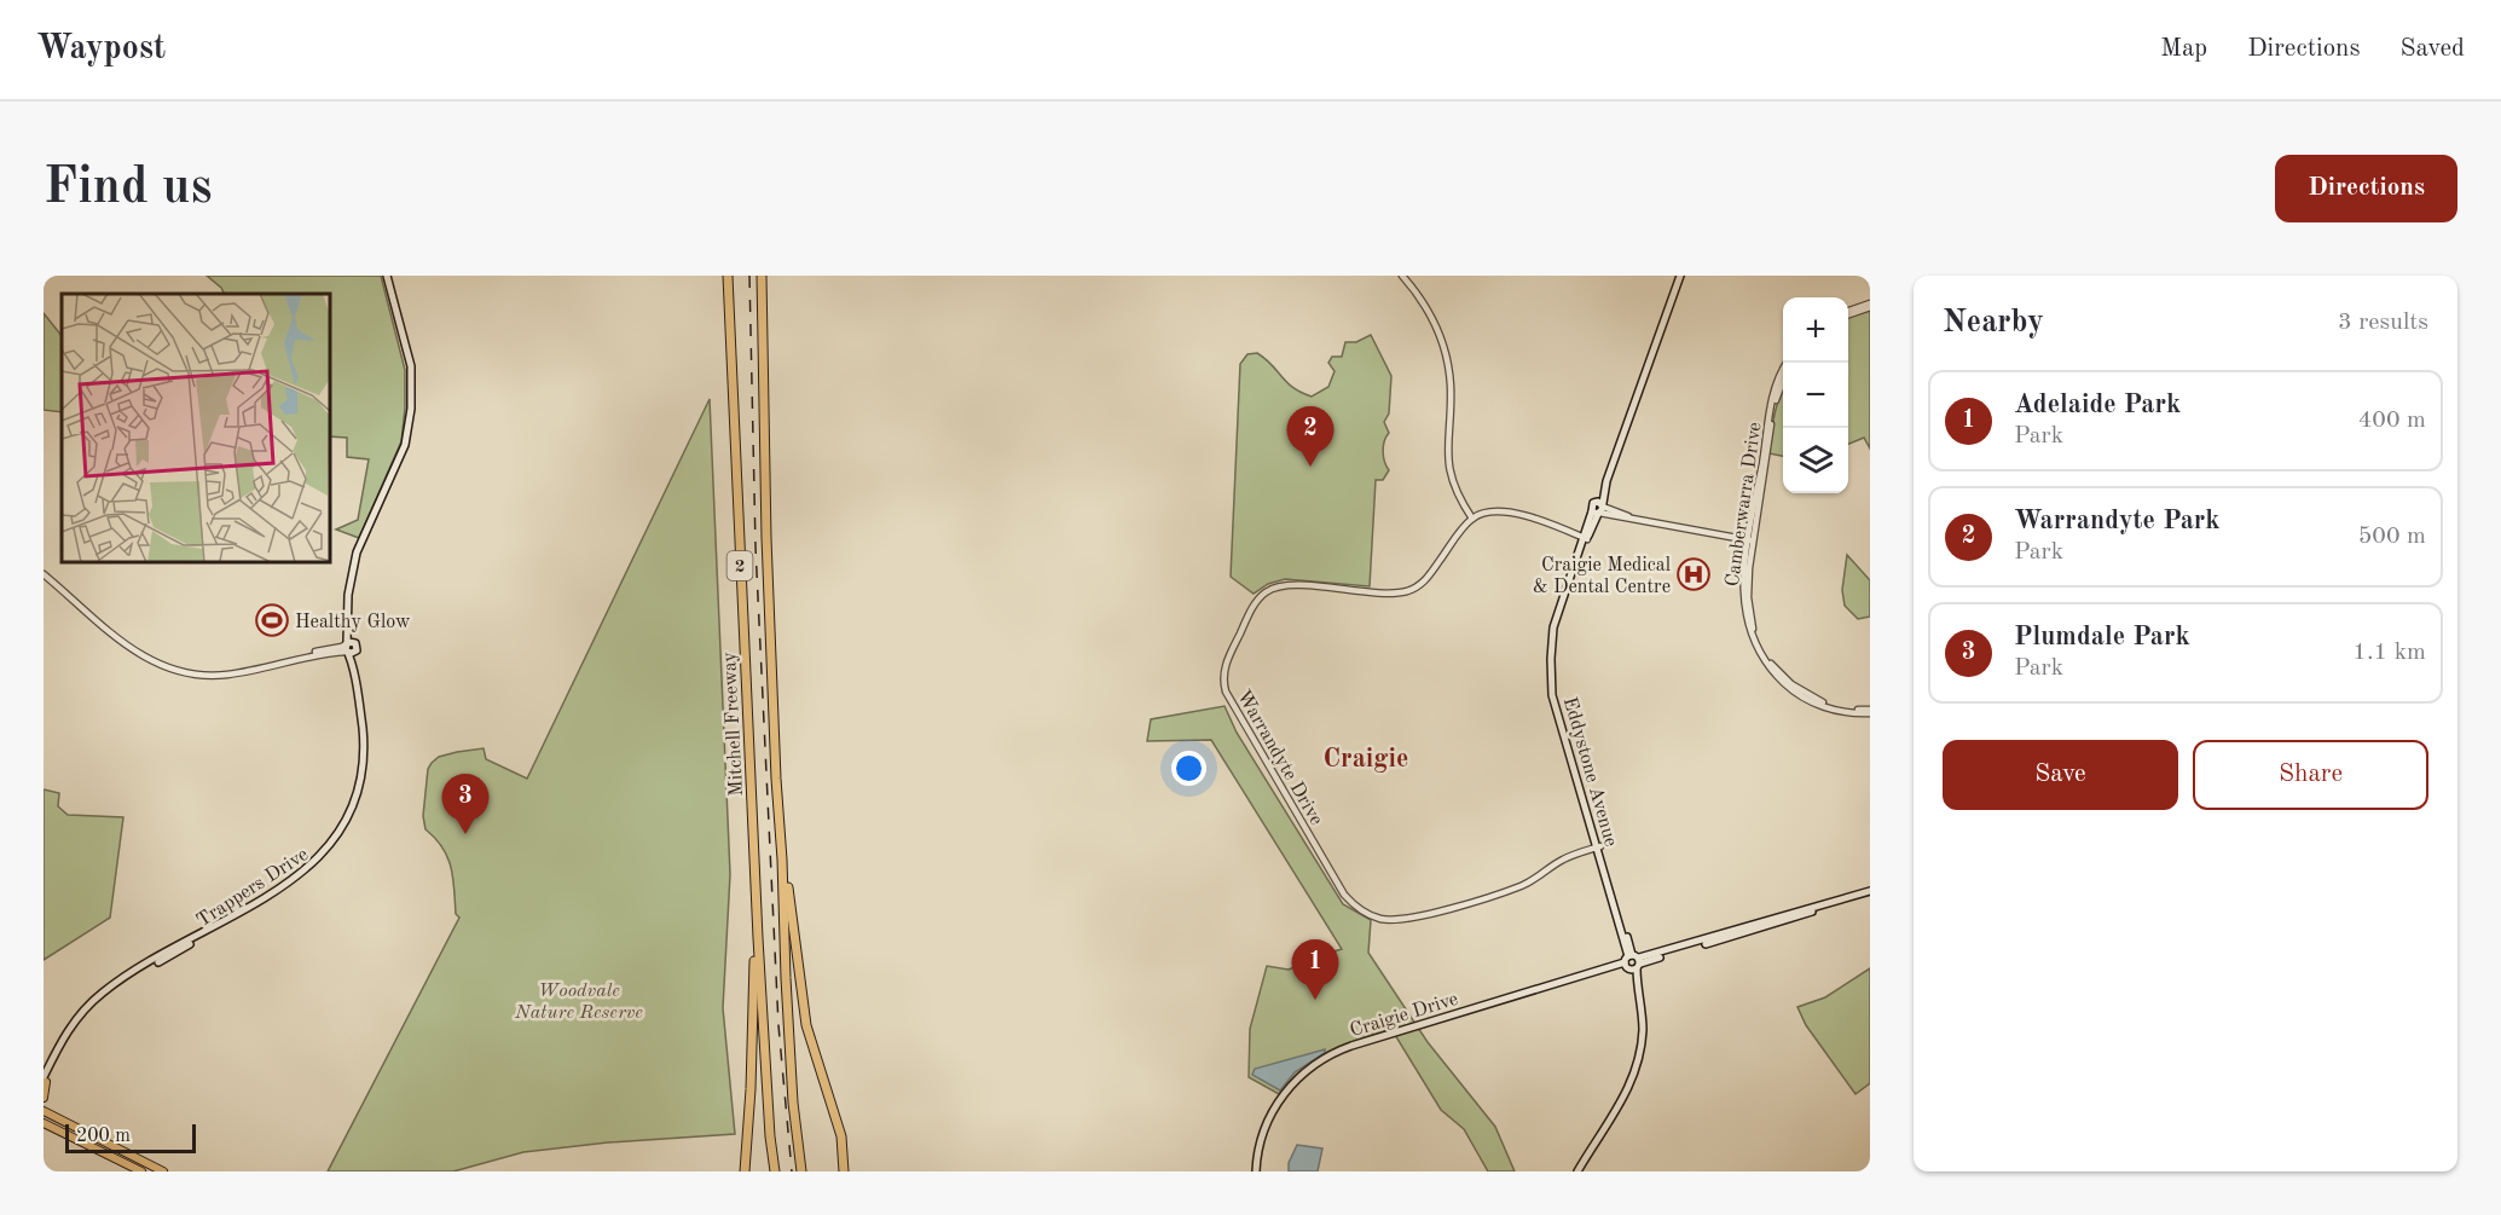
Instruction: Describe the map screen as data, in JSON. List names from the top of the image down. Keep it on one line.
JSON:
{"streets":{"highway":["2","Mitchell Freeway"],"main road":["Eddystone Avenue","Trappers Drive","Craigie Drive"],"street":["Camberwarra Drive","Warrandyte Drive"]},"crossings":[["Warrandyte Drive","Eddystone Avenue"],["Eddystone Avenue","Craigie Drive"]],"districts":["Craigie"],"parks":["Woodvale Nature Reserve"],"places":{"hospital":["Craigie Medical & Dental Centre"],"sports":["Healthy Glow"]},"scale_bar":"200 m","page":{"header":"Waypost","nav":["Map","Directions","Saved"],"buttons":["Directions",["Save","Share"]],"title":"Find us","heading":["Nearby","3 results"],"map_buttons":["+","−"],"list":[{"mark":"1","name":"Adelaide Park","note":"Park","value":"400 m"},{"mark":"2","name":"Warrandyte Park","note":"Park","value":"500 m"},{"mark":"3","name":"Plumdale Park","note":"Park","value":"1.1 km"}],"pins":["2","3","1"],"scale":"200 m"}}
